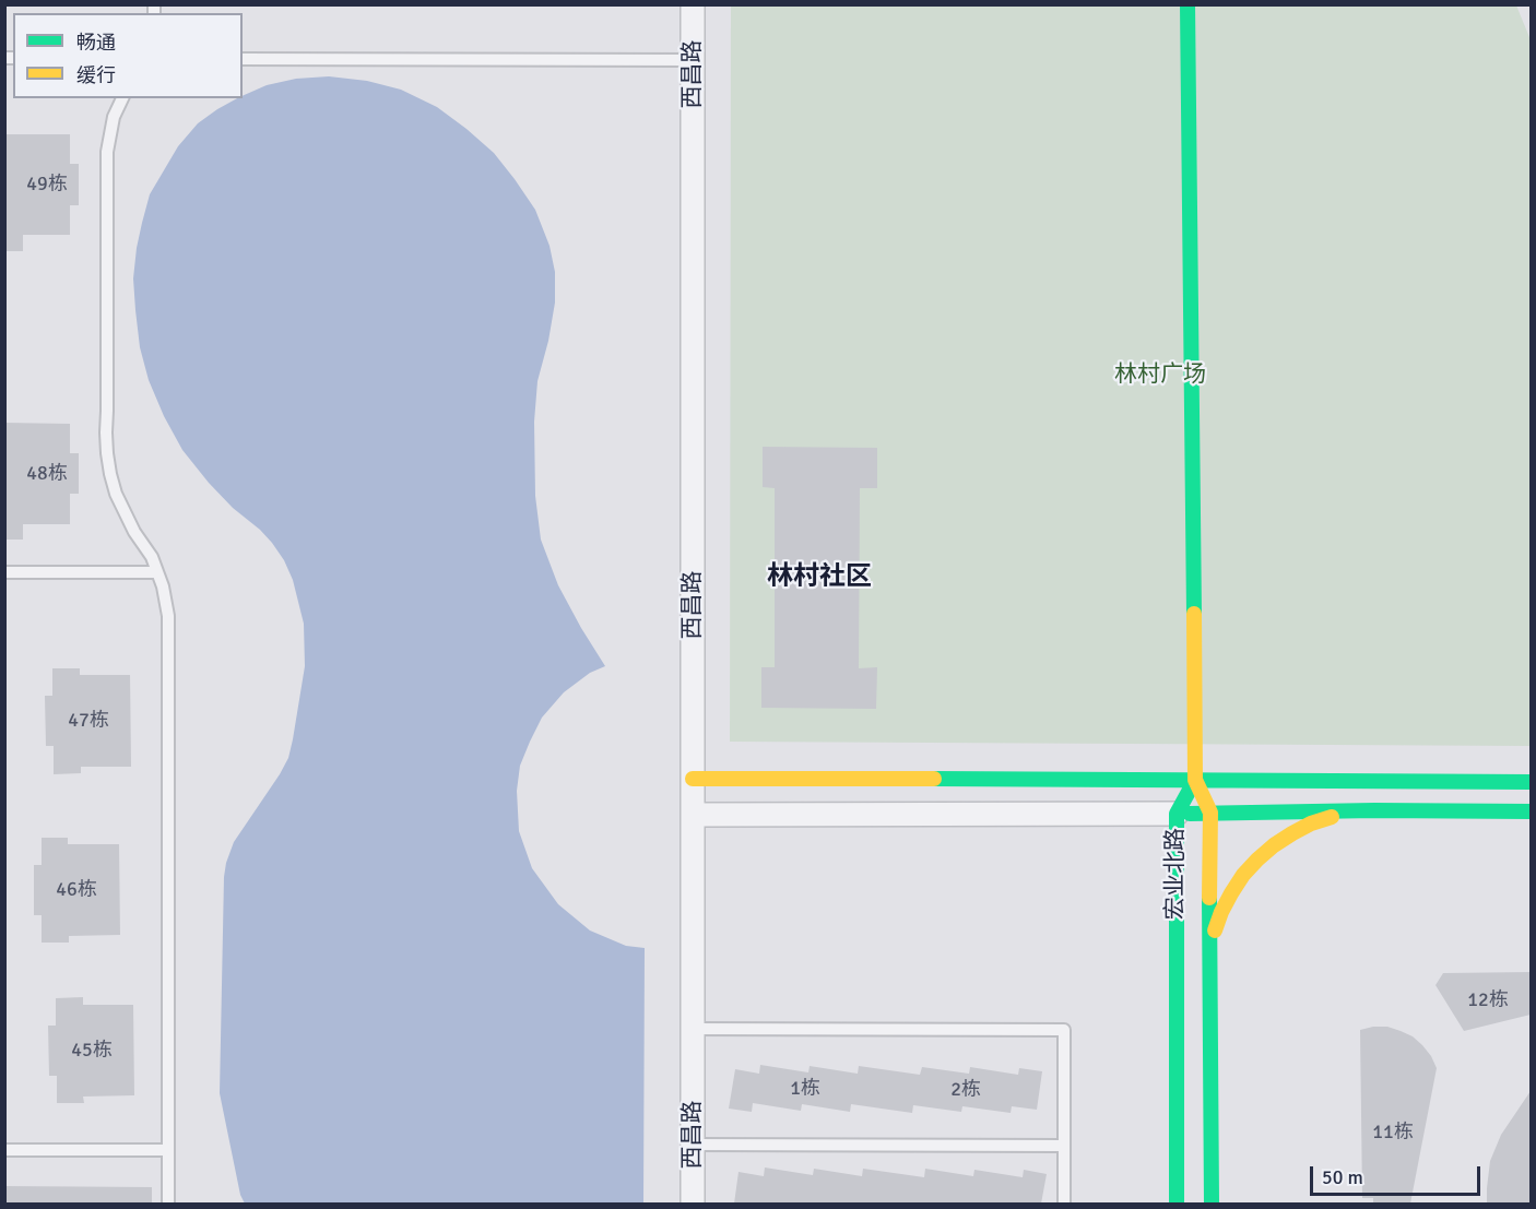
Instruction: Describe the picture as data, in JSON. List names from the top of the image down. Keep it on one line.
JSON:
{"streets":{"main road":["宏业北路"],"street":["西昌路"]},"districts":["林村社区"],"parks":["林村广场"],"house_numbers":["49栋","48栋","47栋","46栋","12栋","45栋","1栋","2栋","11栋"],"legend":["畅通","缓行"],"scale_bar":"50 m"}
